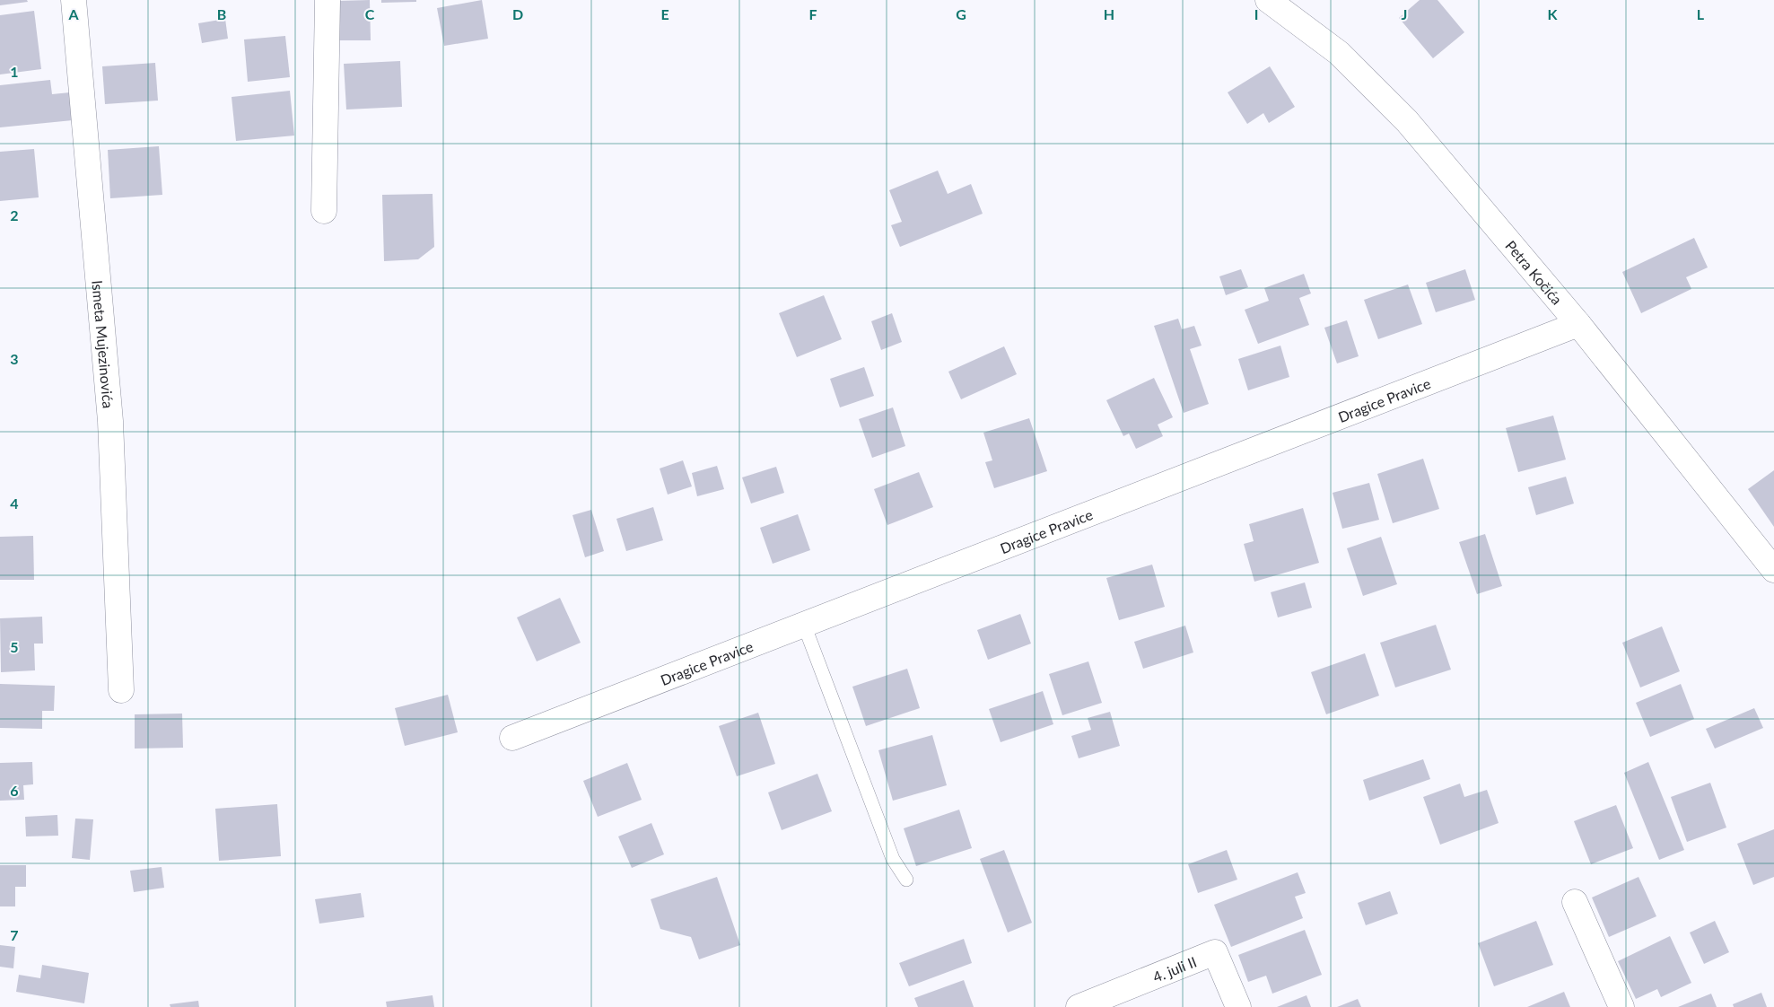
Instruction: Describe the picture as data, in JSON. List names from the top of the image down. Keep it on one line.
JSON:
{"streets":{"street":["Petra Kočića","Ismeta Mujezinovića","Dragice Pravice","4. juli II"]},"crossings":[["Petra Kočića","Dragice Pravice"]],"grid":{"columns":["A","B","C","D","E","F","G","H","I","J","K","L"],"rows":["1","2","3","4","5","6","7"]}}
